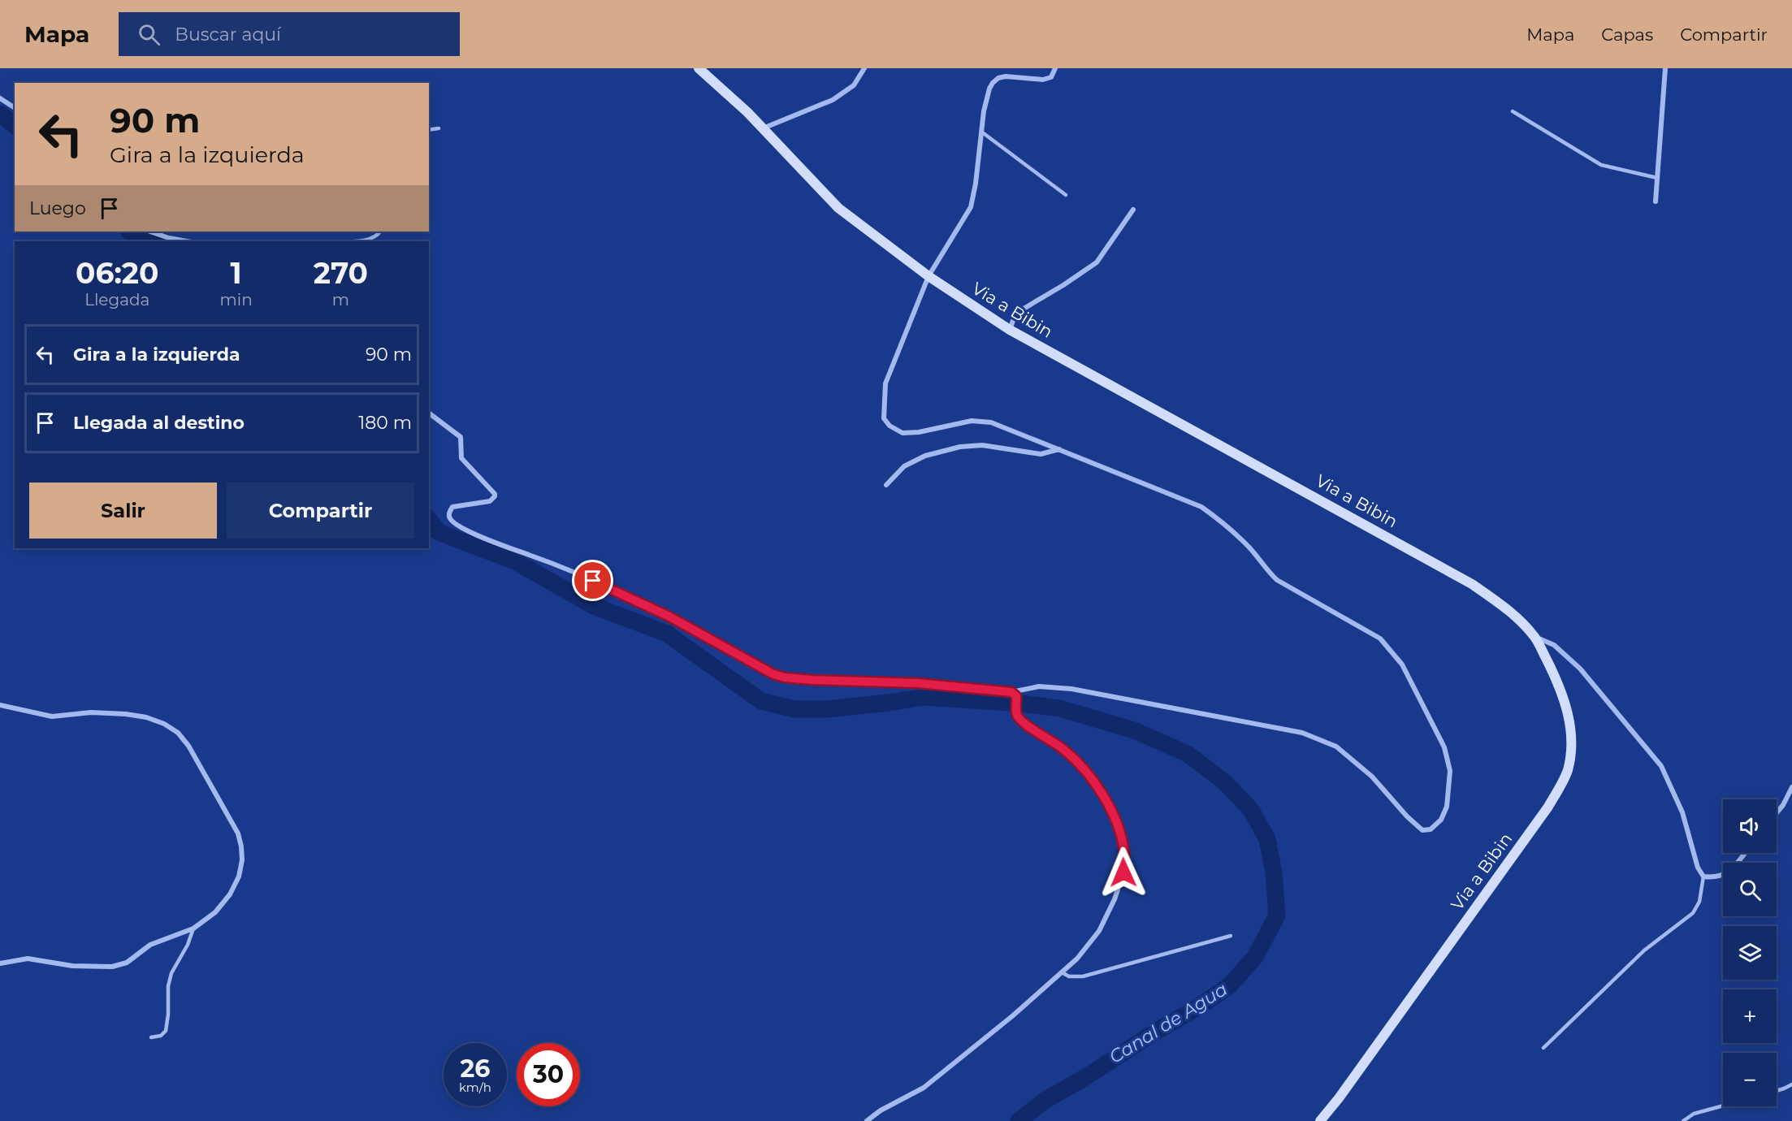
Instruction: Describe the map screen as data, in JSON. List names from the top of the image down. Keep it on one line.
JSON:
{"streets":{"street":["Via a Bibin"]},"water":["Canal de Agua"],"page":{"header":"Mapa","search":"Buscar aquí","nav":["Mapa","Capas","Compartir"],"turn":["90 m","Gira a la izquierda"],"then":"Luego","eta":["06:20","Llegada","1","min","270","m"],"list":[{"name":"Gira a la izquierda","value":"90 m"},{"name":"Llegada al destino","value":"180 m"}],"buttons":["Salir","Compartir"],"map_buttons":["+","−"],"speed":"26 km/h","limit":"30"}}
